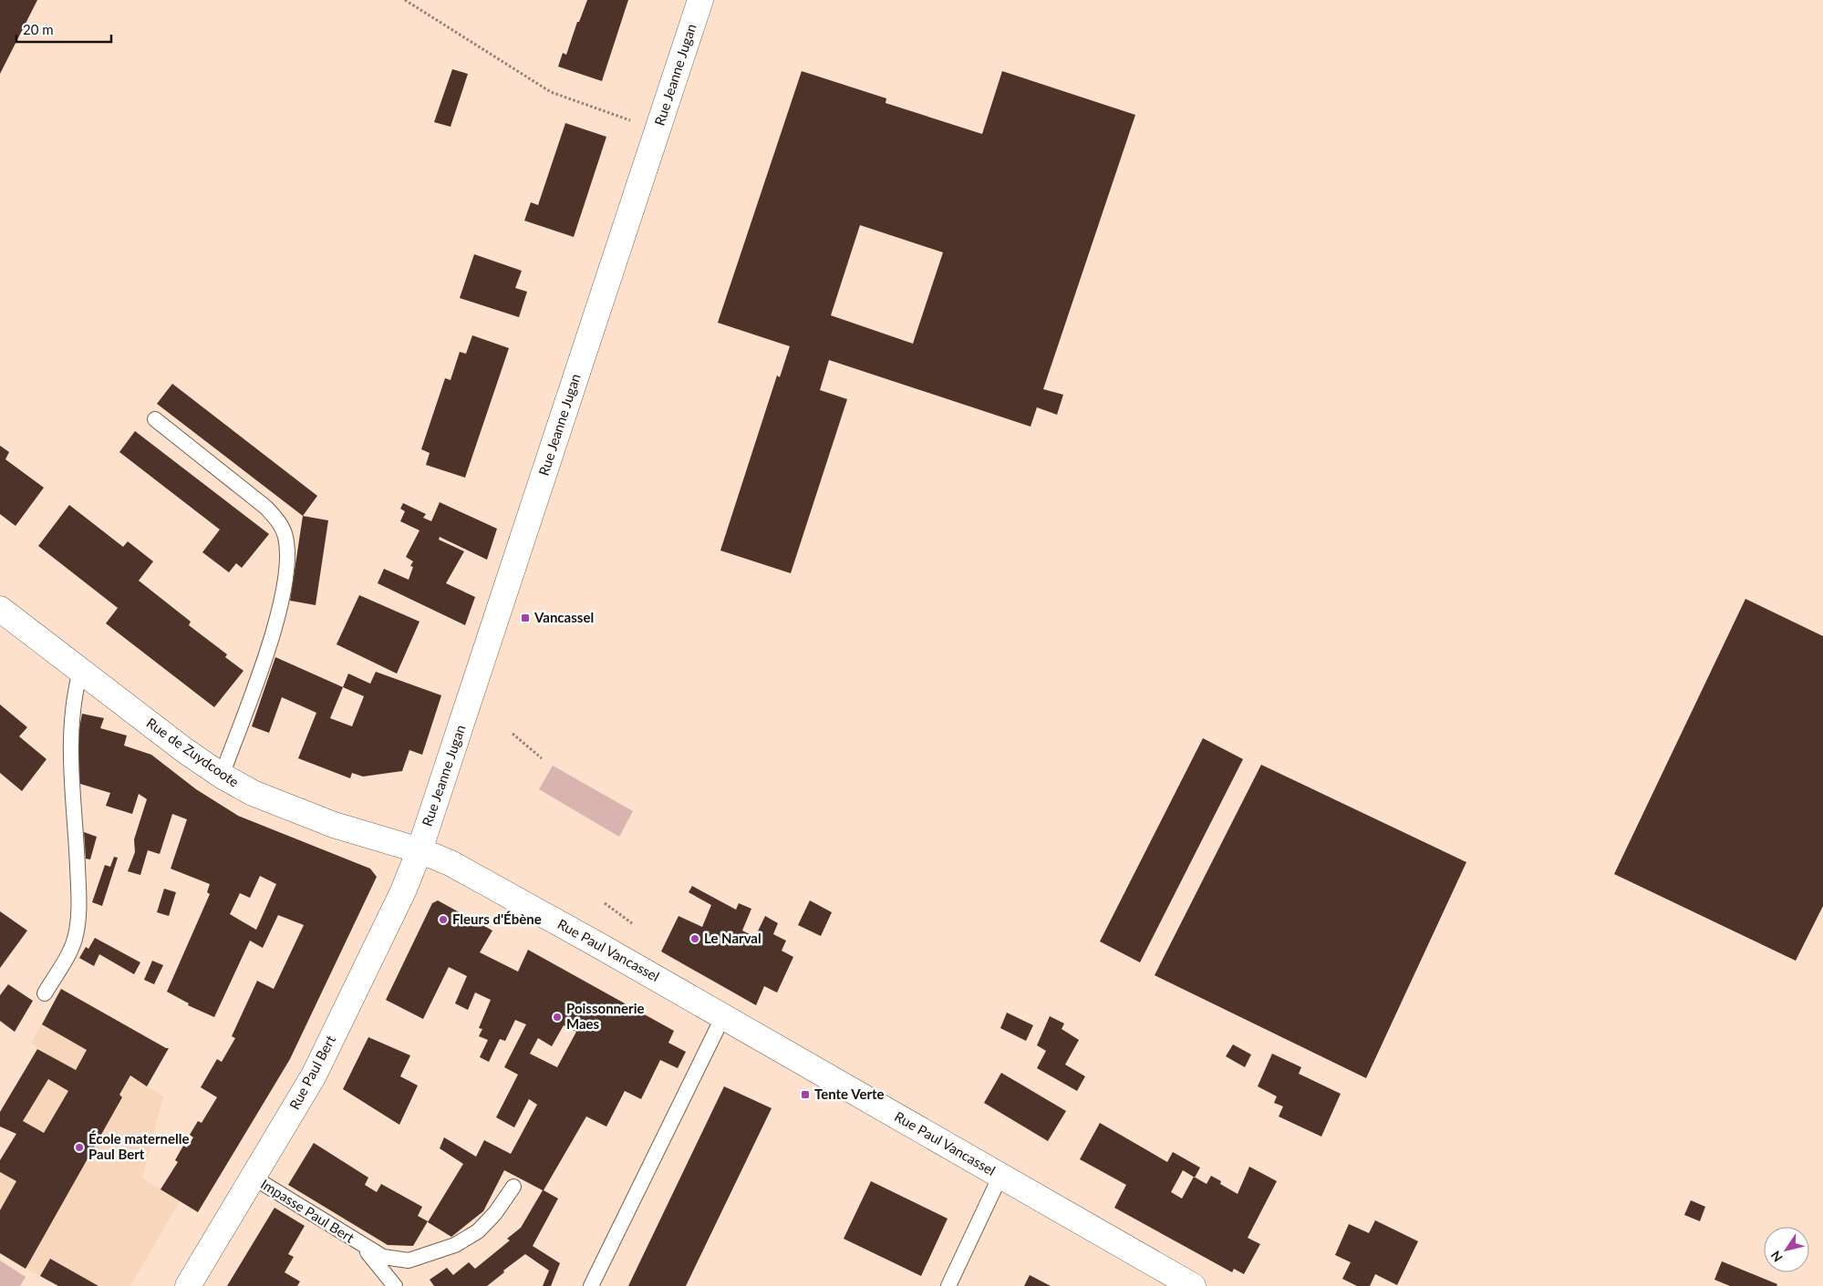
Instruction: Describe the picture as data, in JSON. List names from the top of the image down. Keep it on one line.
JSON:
{"streets":{"street":["Rue Jeanne Jugan","Rue de Zuydcoote","Rue Paul Vancassel","Rue Paul Bert"],"lane":["Impasse Paul Bert"]},"crossings":[["Rue Jeanne Jugan","Rue de Zuydcoote"],["Rue Jeanne Jugan","Rue Paul Vancassel"],["Rue Jeanne Jugan","Rue Paul Bert"],["Rue de Zuydcoote","Rue Paul Vancassel"],["Rue de Zuydcoote","Rue Paul Bert"],["Rue Paul Vancassel","Rue Paul Bert"],["Rue Paul Bert","Impasse Paul Bert"]],"places":{"transit":["Vancassel","Tente Verte"],"other":["Fleurs d'Ébène","Le Narval","Poissonnerie Maes","École maternelle Paul Bert"]},"scale_bar":"20 m","north":"bottom left"}
